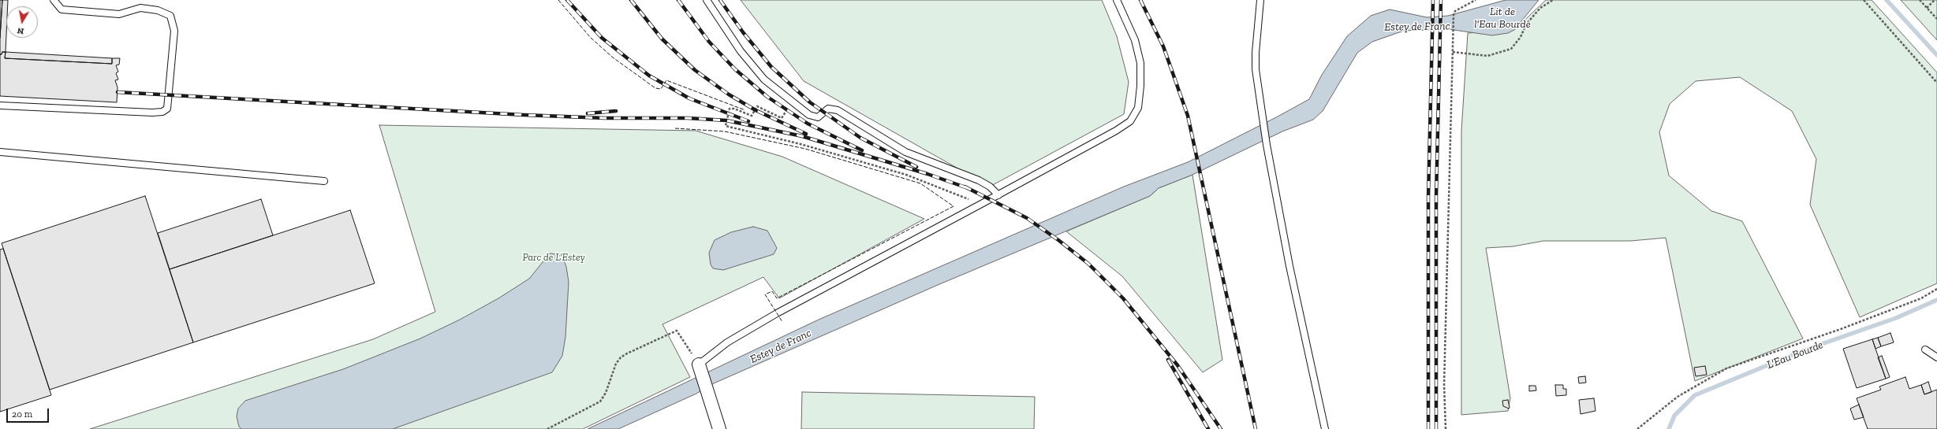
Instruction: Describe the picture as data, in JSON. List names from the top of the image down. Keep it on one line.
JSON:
{"water":["Lit de l'Eau Bourde","Estey de Franc","L'Eau Bourde"],"parks":["Parc de L'Estey"],"scale_bar":"20 m","north":"bottom"}
